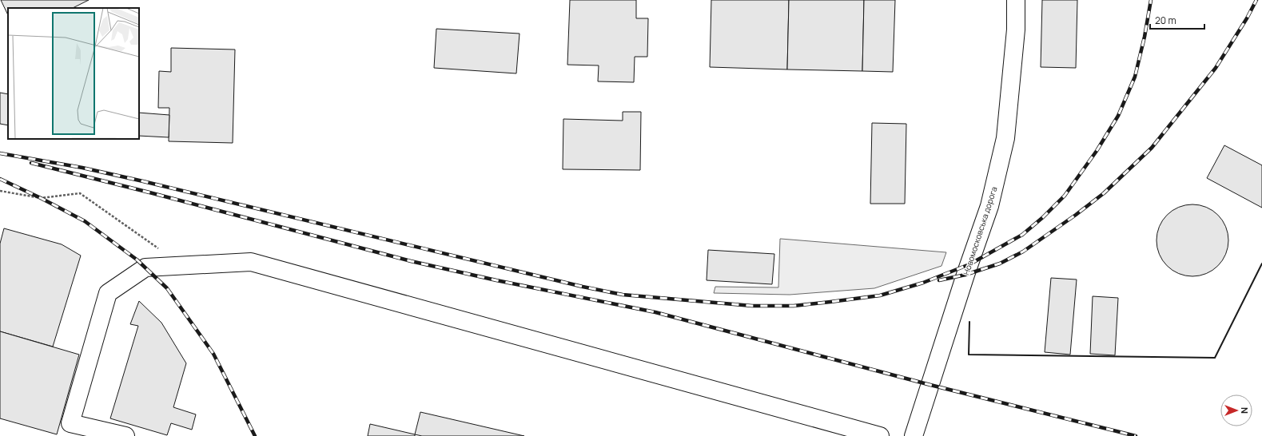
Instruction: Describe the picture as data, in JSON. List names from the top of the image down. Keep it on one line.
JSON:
{"streets":{"street":["Новомосковська дорога"]},"scale_bar":"20 m","north":"right"}
